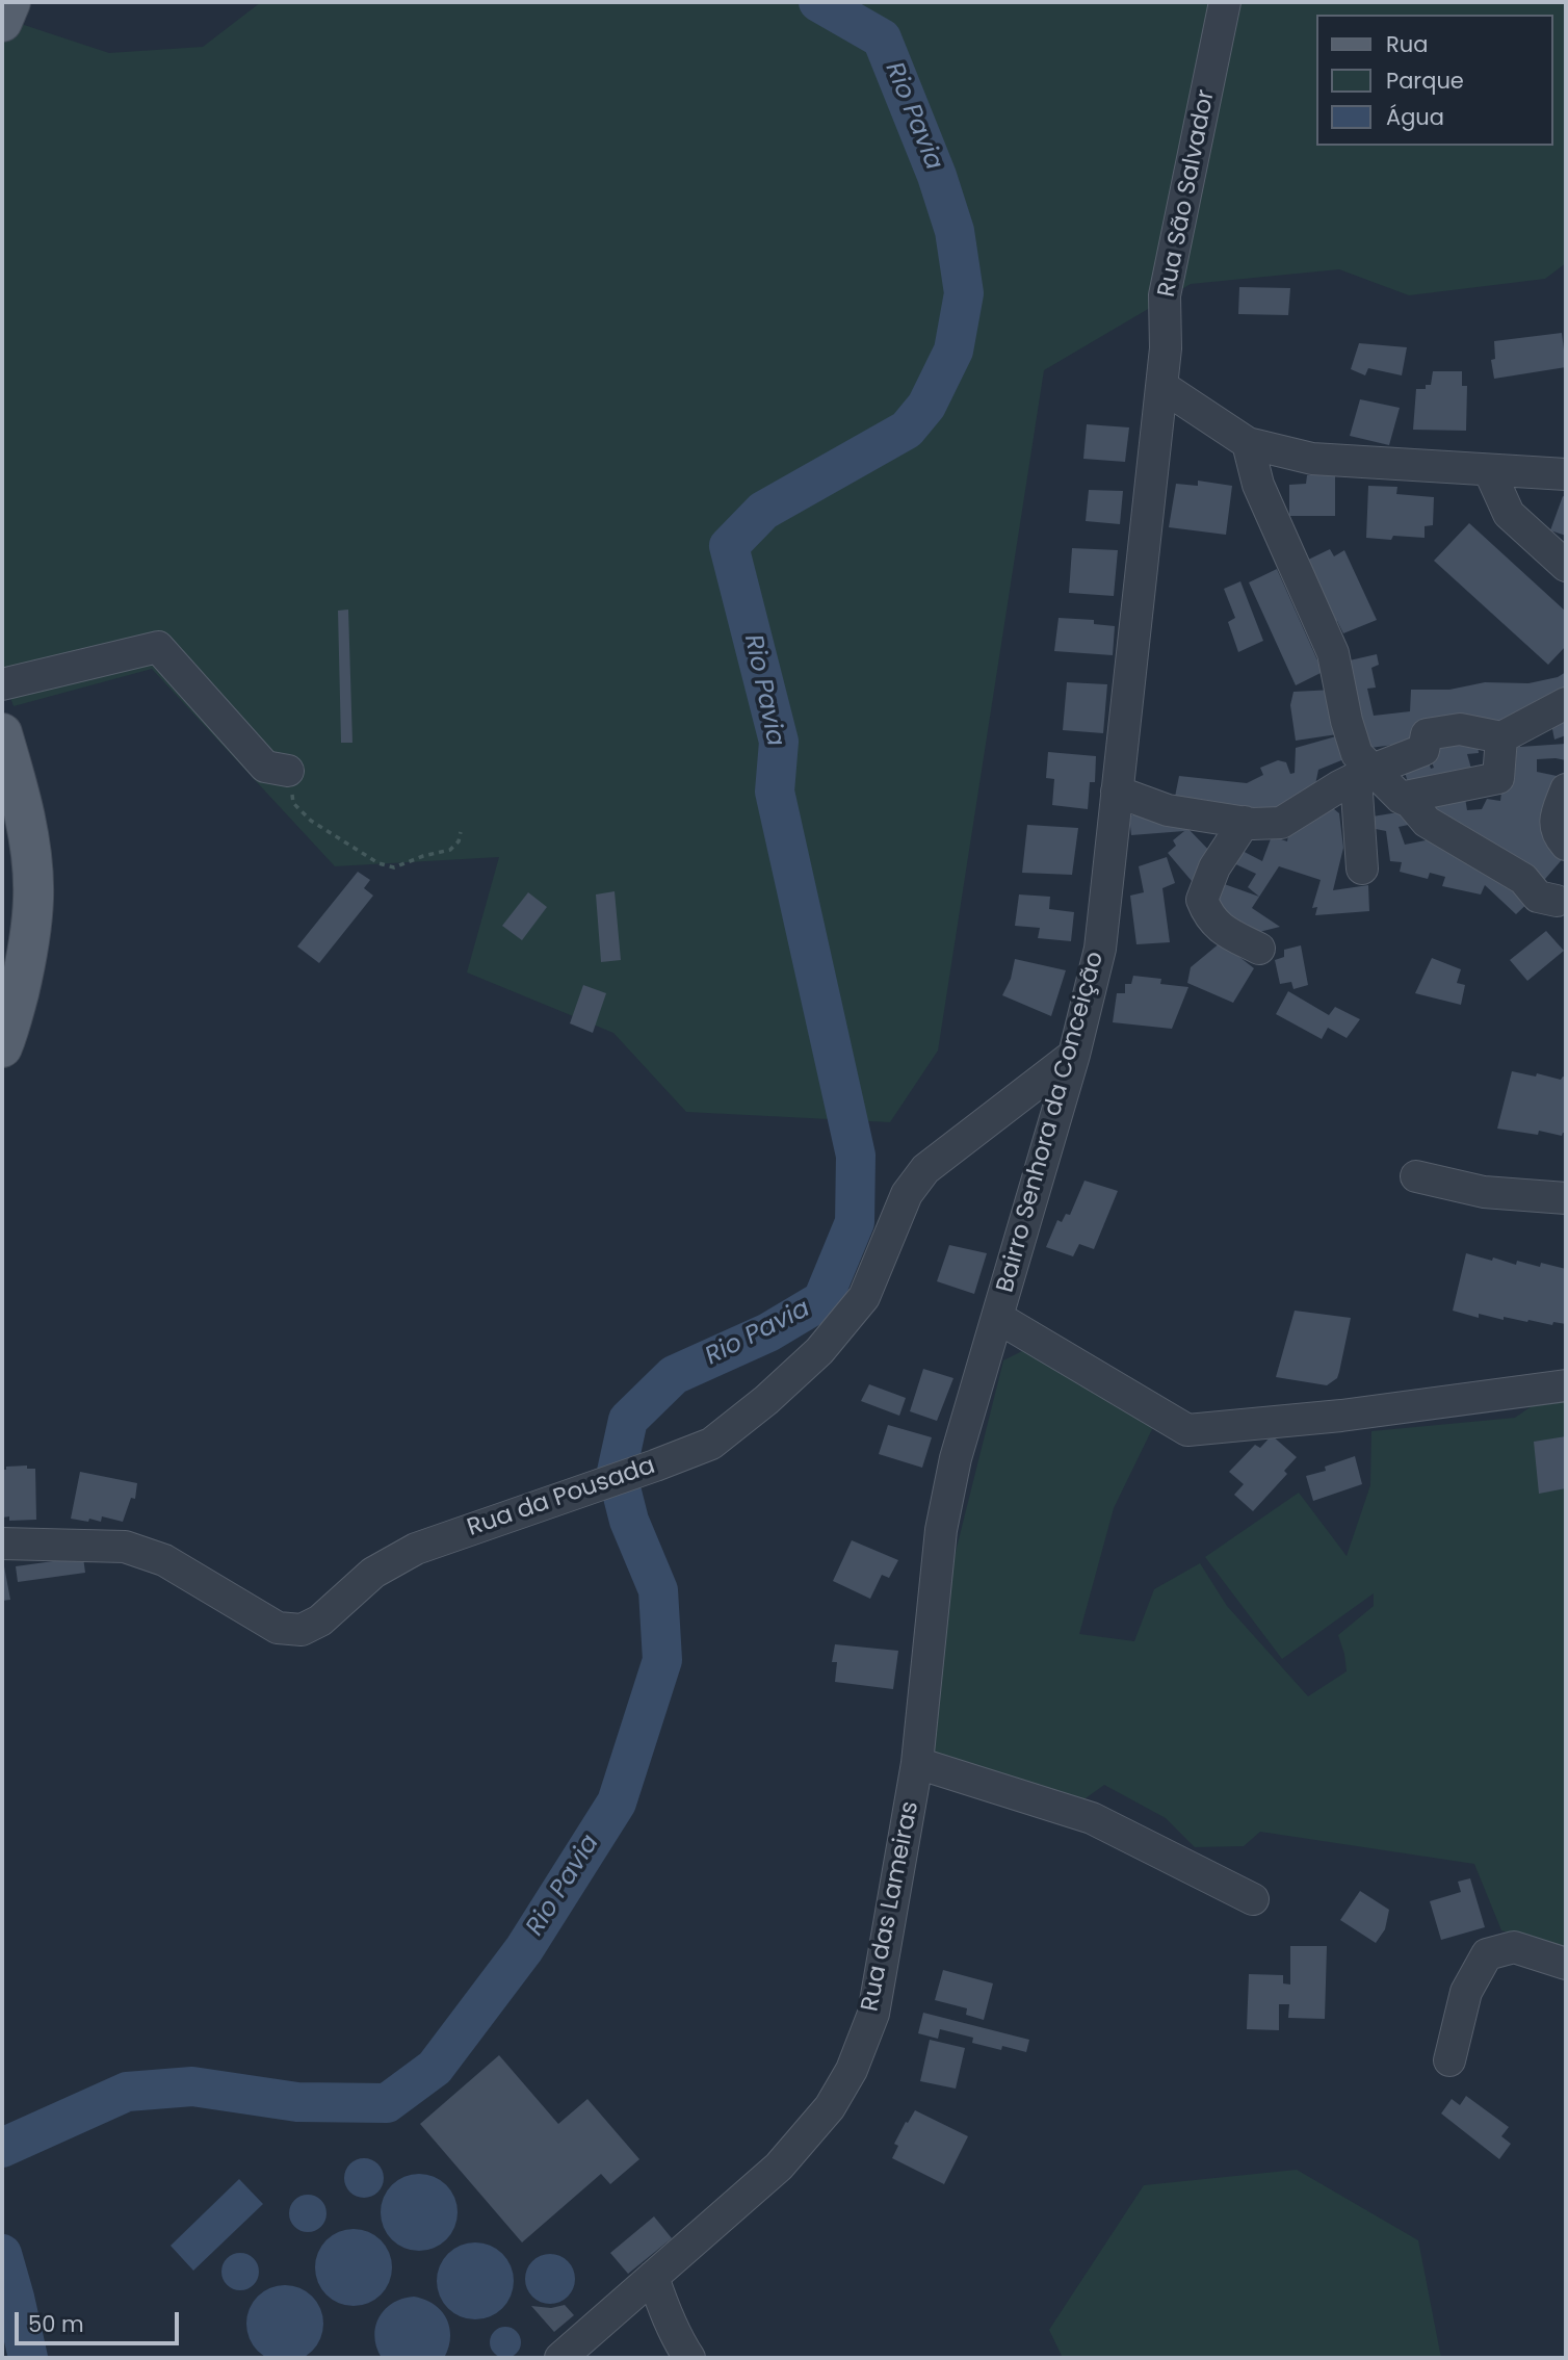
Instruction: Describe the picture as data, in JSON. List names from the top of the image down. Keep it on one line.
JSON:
{"streets":{"street":["Rua São Salvador","Bairro Senhora da Conceição","Rua da Pousada","Rua das Lameiras"]},"crossings":[["Rua São Salvador","Bairro Senhora da Conceição"],["Bairro Senhora da Conceição","Rua da Pousada"],["Bairro Senhora da Conceição","Rua das Lameiras"]],"water":["Rio Pavia"],"legend":["Rua","Parque","Água"],"scale_bar":"50 m"}
